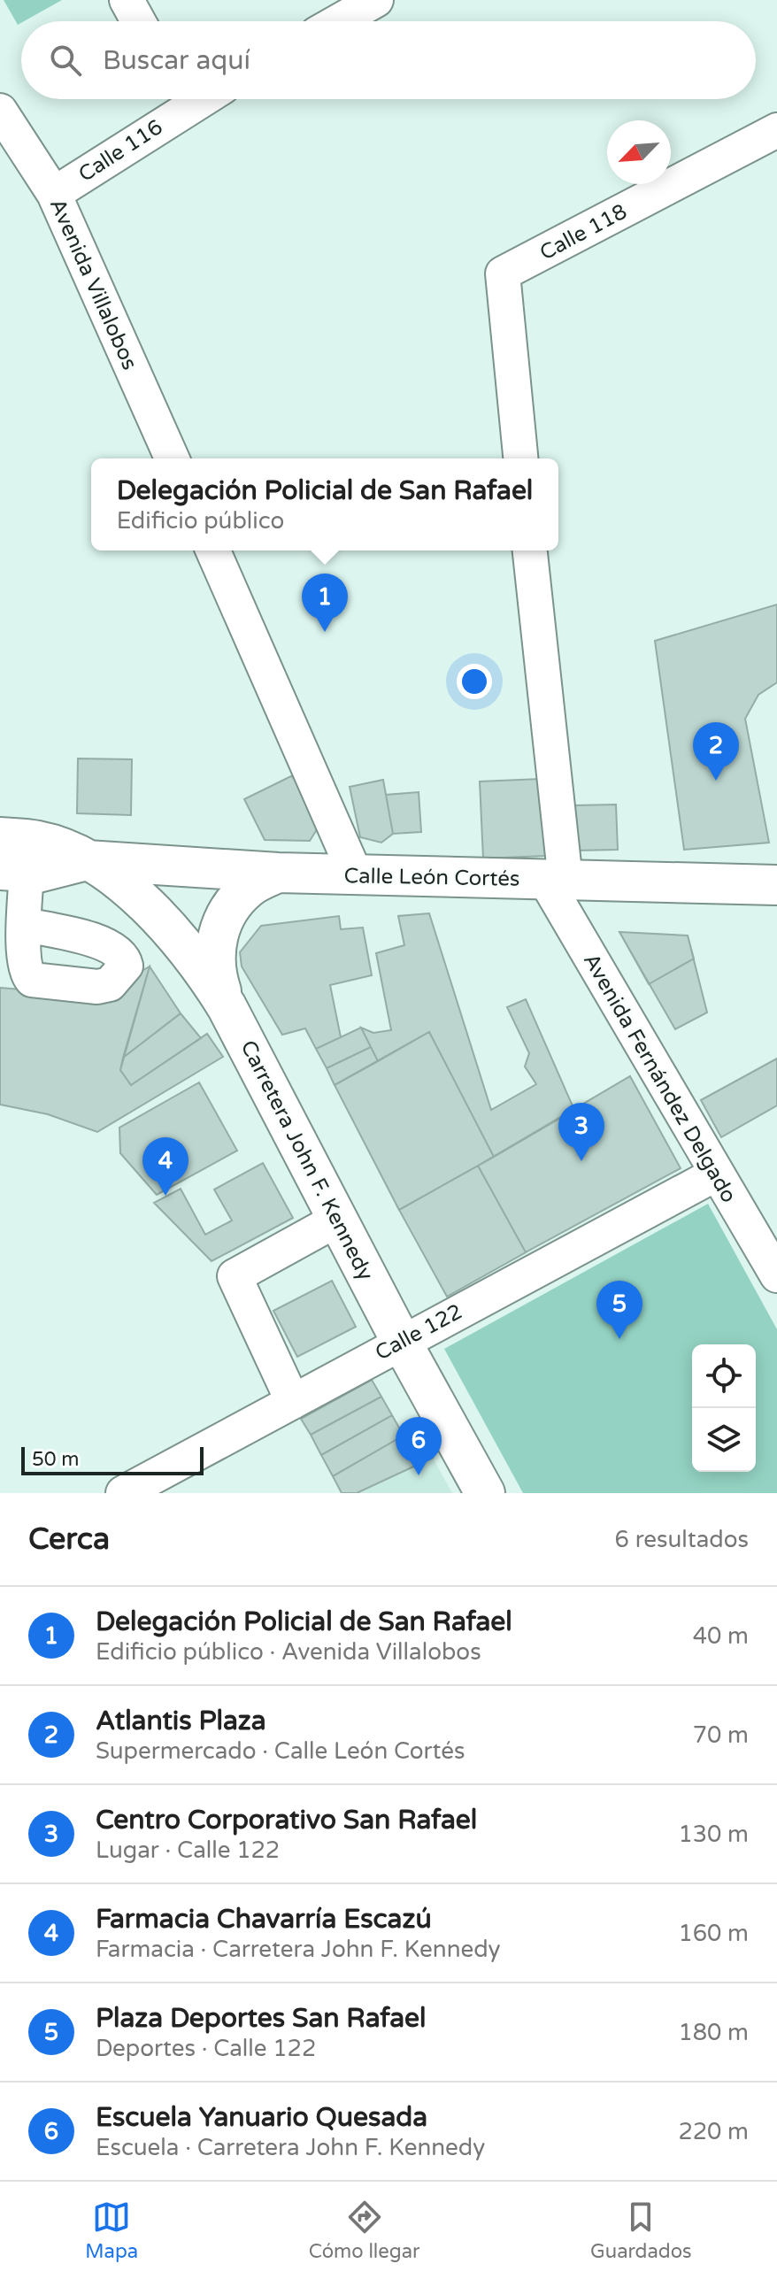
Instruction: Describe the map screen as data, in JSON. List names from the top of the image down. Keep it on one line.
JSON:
{"streets":{"main road":["Calle León Cortés","Carretera John F. Kennedy"],"street":["Calle 116","Calle 118","Avenida Villalobos","Avenida Fernández Delgado","Calle 122"]},"crossings":[["Calle 116","Avenida Villalobos"],["Calle León Cortés","Avenida Fernández Delgado"],["Calle León Cortés","Carretera John F. Kennedy"],["Avenida Fernández Delgado","Calle 122"],["Carretera John F. Kennedy","Calle 122"]],"scale_bar":"50 m","north":"bottom left","page":{"search":"Buscar aquí","popup":["Delegación Policial de San Rafael","Edificio público"],"pins":["1","2","3","4","5","6"],"scale":"50 m","heading":["Cerca","6 resultados"],"list":[{"mark":"1","name":"Delegación Policial de San Rafael","note":"Edificio público · Avenida Villalobos","value":"40 m"},{"mark":"2","name":"Atlantis Plaza","note":"Supermercado · Calle León Cortés","value":"70 m"},{"mark":"3","name":"Centro Corporativo San Rafael","note":"Lugar · Calle 122","value":"130 m"},{"mark":"4","name":"Farmacia Chavarría Escazú","note":"Farmacia · Carretera John F. Kennedy","value":"160 m"},{"mark":"5","name":"Plaza Deportes San Rafael","note":"Deportes · Calle 122","value":"180 m"},{"mark":"6","name":"Escuela Yanuario Quesada","note":"Escuela · Carretera John F. Kennedy","value":"220 m"}],"nav":["Mapa","Cómo llegar","Guardados"]}}
